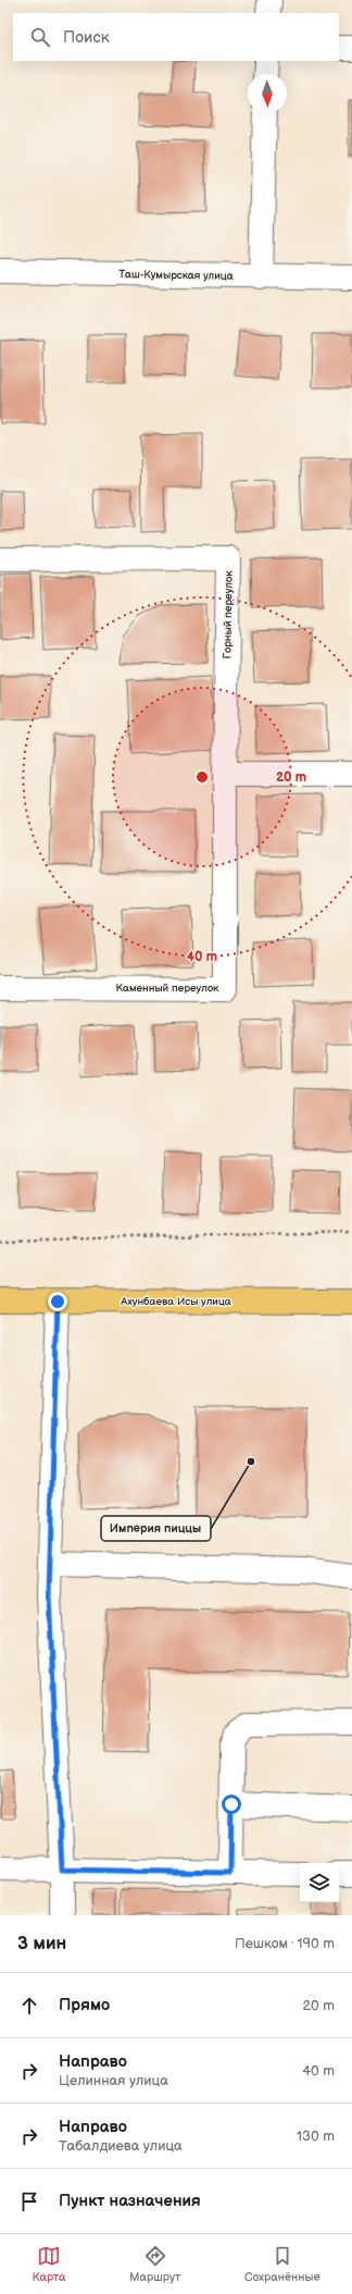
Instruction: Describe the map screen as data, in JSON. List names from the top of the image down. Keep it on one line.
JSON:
{"streets":{"main road":["Ахунбаева Исы улица"],"street":["Таш-Кумырская улица","Горный переулок","Каменный переулок"]},"crossings":[["Горный переулок","Каменный переулок"]],"places":["Империя пиццы"],"north":"bottom","page":{"search":"Поиск","heading":["3 мин","Пешком · 190 m"],"list":[["Прямо","20 m"],["Направо","Целинная улица","40 m"],["Направо","Табалдиева улица","130 m"],"Пункт назначения"],"nav":["Карта","Маршрут","Сохранённые"]},"rings":["20 m","40 m"]}
